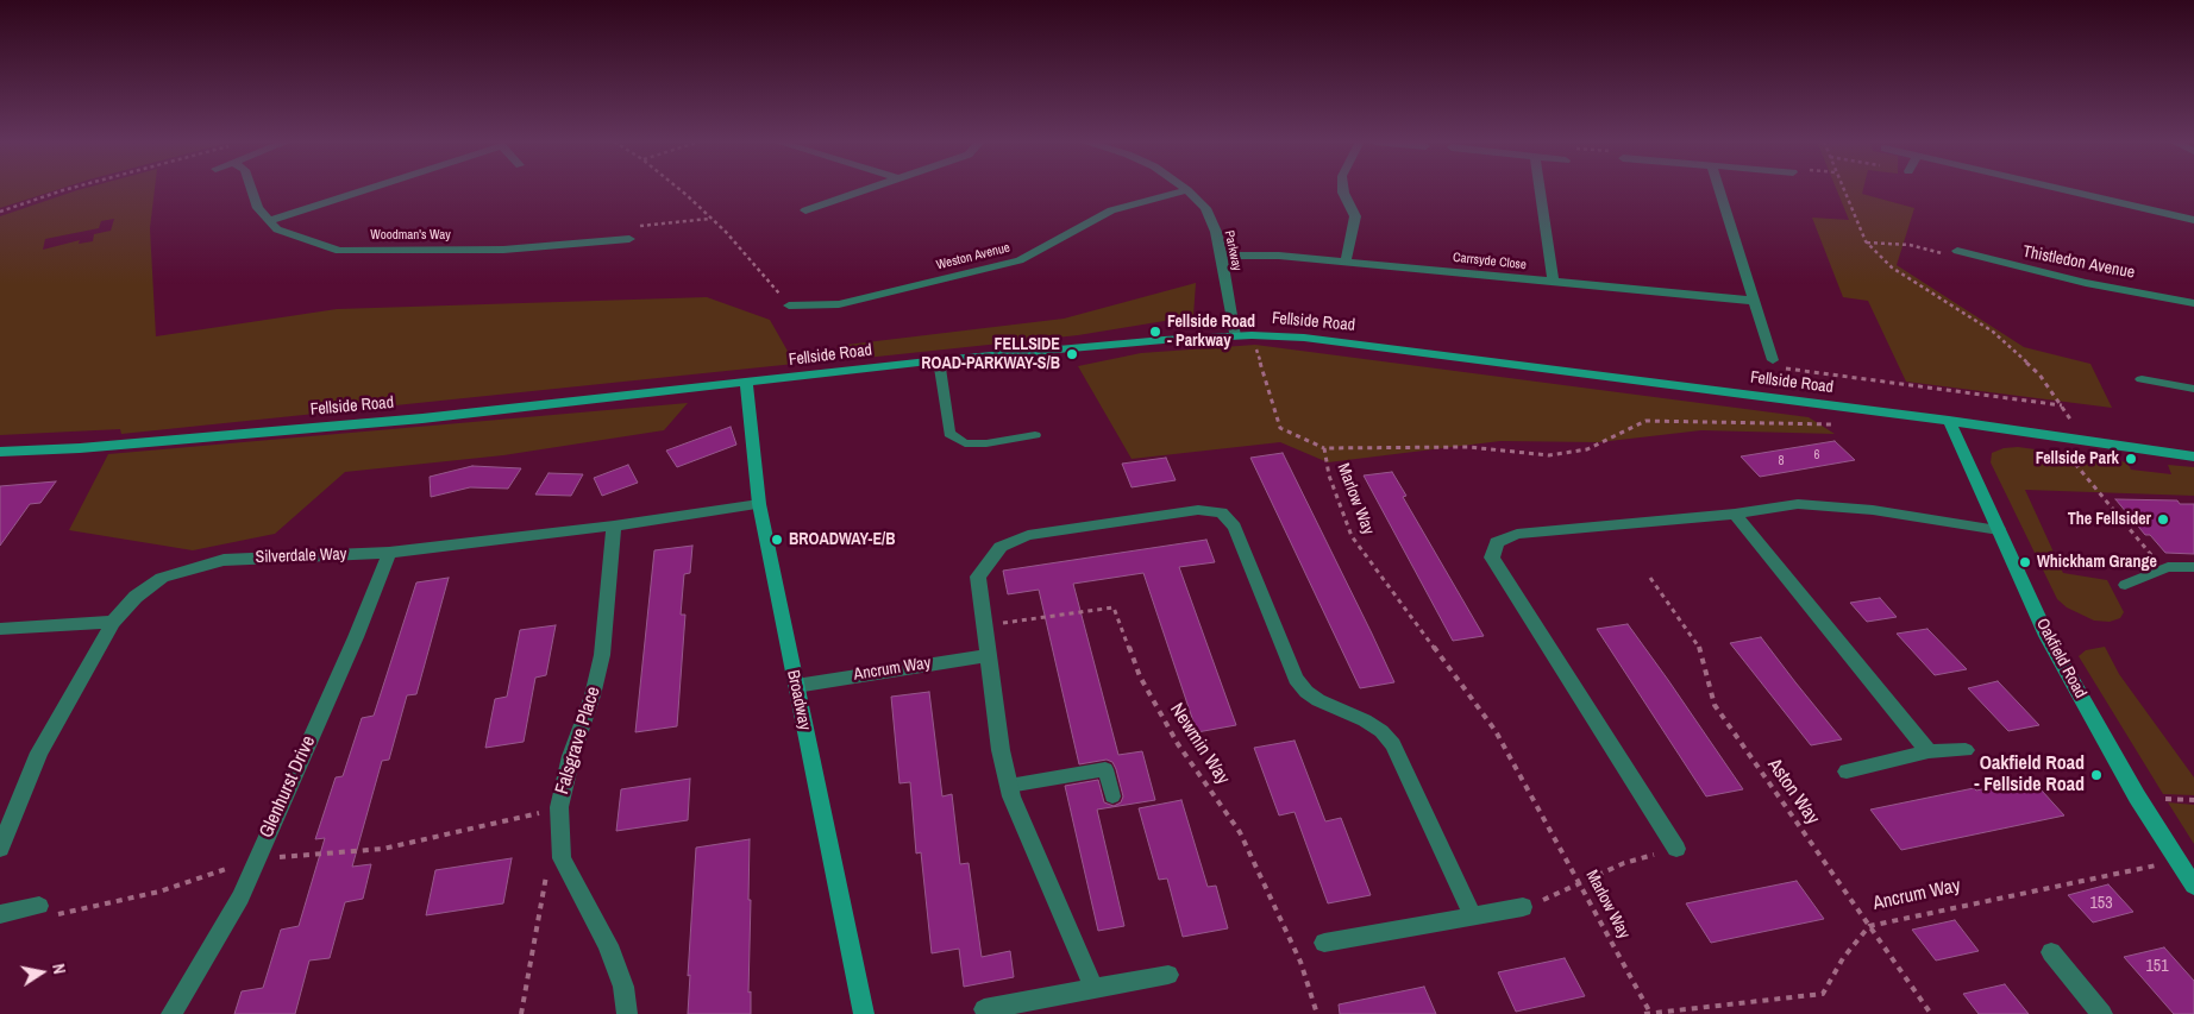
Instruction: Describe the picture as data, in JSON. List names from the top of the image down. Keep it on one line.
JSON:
{"streets":{"street":["Woodman's Way","Parkway","Weston Avenue","Carrsyde Close","Thistledon Avenue","Fellside Road","Silverdale Way","Oakfield Road","Ancrum Way","Broadway","Falsgrave Place","Glenhurst Drive"],"path":["Marlow Way","Newmin Way","Aston Way"]},"crossings":[["Parkway","Weston Avenue"],["Parkway","Carrsyde Close"],["Parkway","Fellside Road"],["Fellside Road","Oakfield Road"],["Fellside Road","Broadway"],["Marlow Way","Ancrum Way"],["Silverdale Way","Broadway"],["Silverdale Way","Falsgrave Place"],["Silverdale Way","Glenhurst Drive"],["Oakfield Road","Ancrum Way"],["Ancrum Way","Broadway"],["Ancrum Way","Aston Way"]],"places":["Fellside Road - Parkway","FELLSIDE ROAD-PARKWAY-S/B","Fellside Park","The Fellsider","BROADWAY-E/B","Whickham Grange","Oakfield Road - Fellside Road"],"house_numbers":["6","8","153","151"],"north":"right"}
